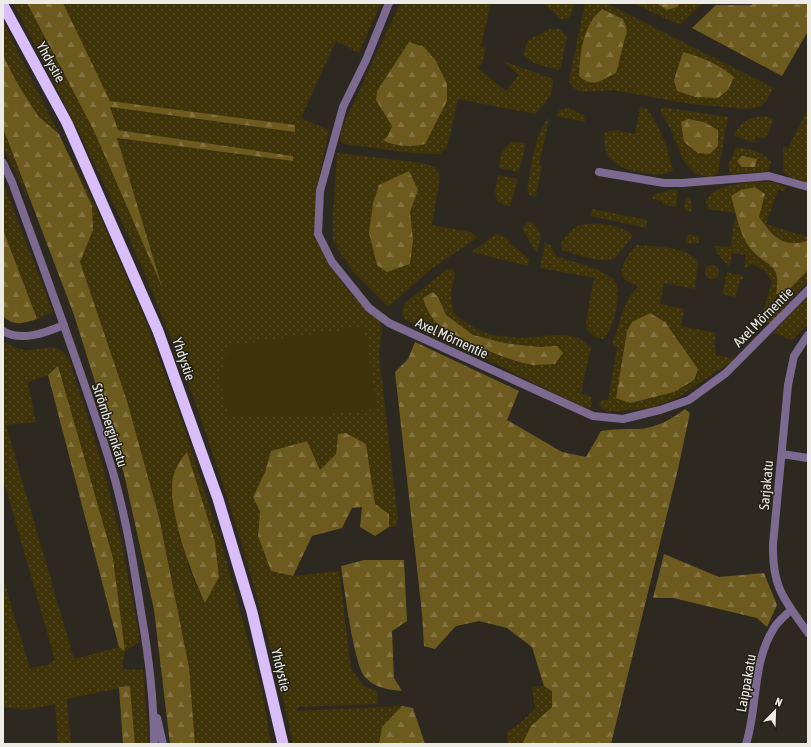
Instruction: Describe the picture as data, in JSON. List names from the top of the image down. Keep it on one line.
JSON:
{"streets":{"highway":["Yhdystie"],"street":["Axel Mörnentie","Strömberginkatu","Sarjakatu","Laippakatu"]},"crossings":[["Sarjakatu","Laippakatu"]],"north":"top right"}
